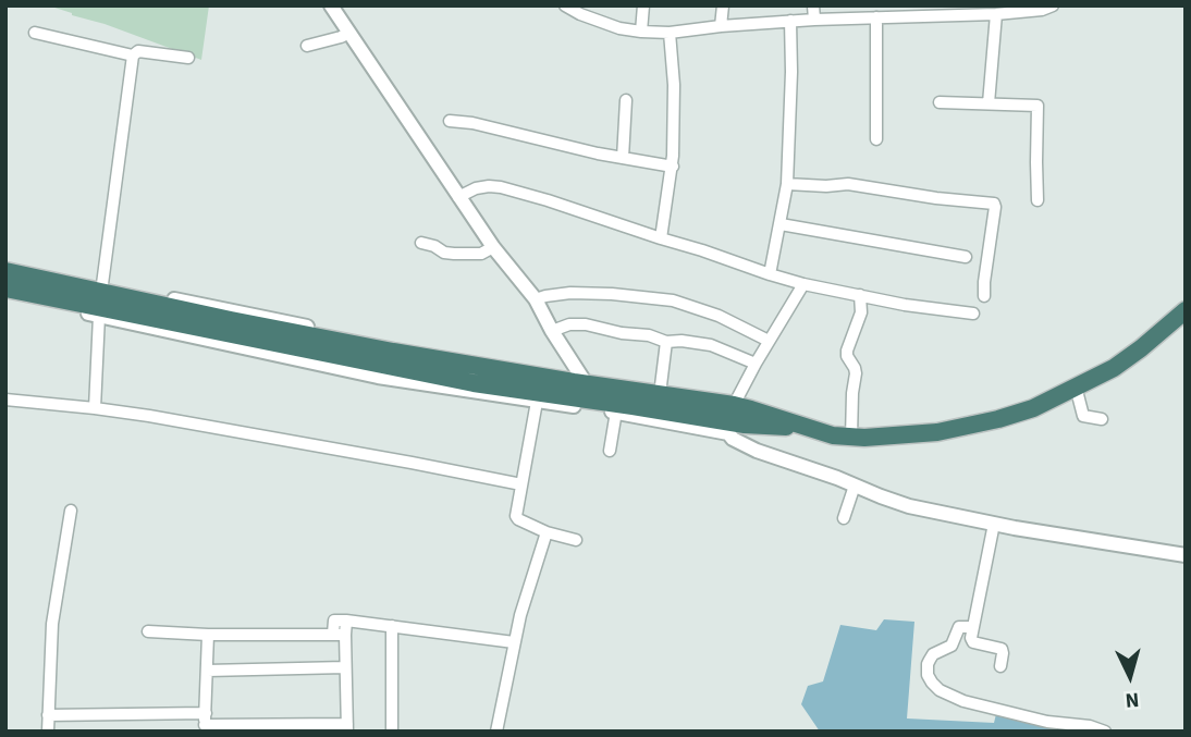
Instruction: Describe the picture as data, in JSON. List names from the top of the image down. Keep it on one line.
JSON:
{"north":"bottom"}
